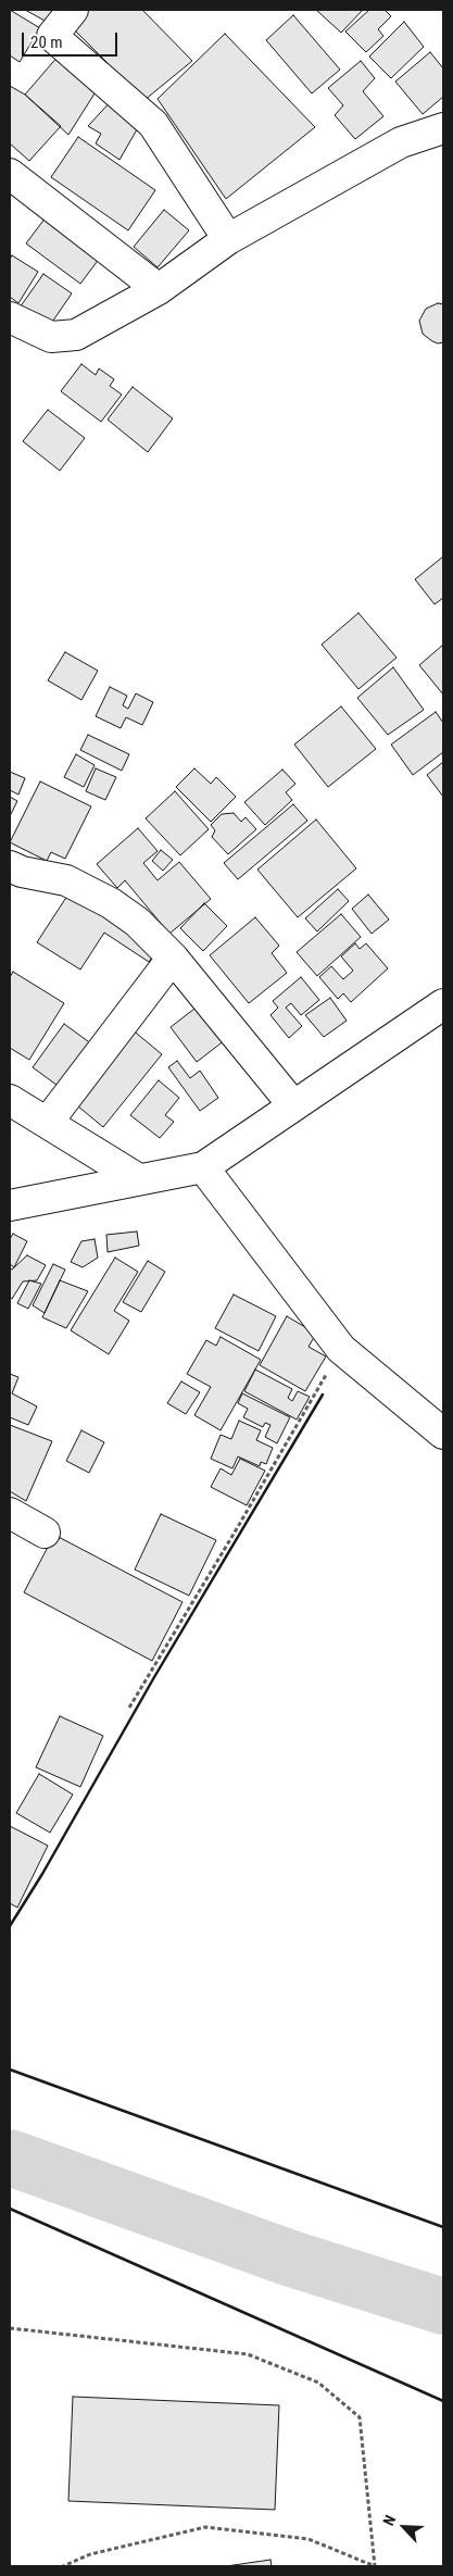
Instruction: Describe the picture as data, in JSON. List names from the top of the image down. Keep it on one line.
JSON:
{"scale_bar":"20 m","north":"top left"}
